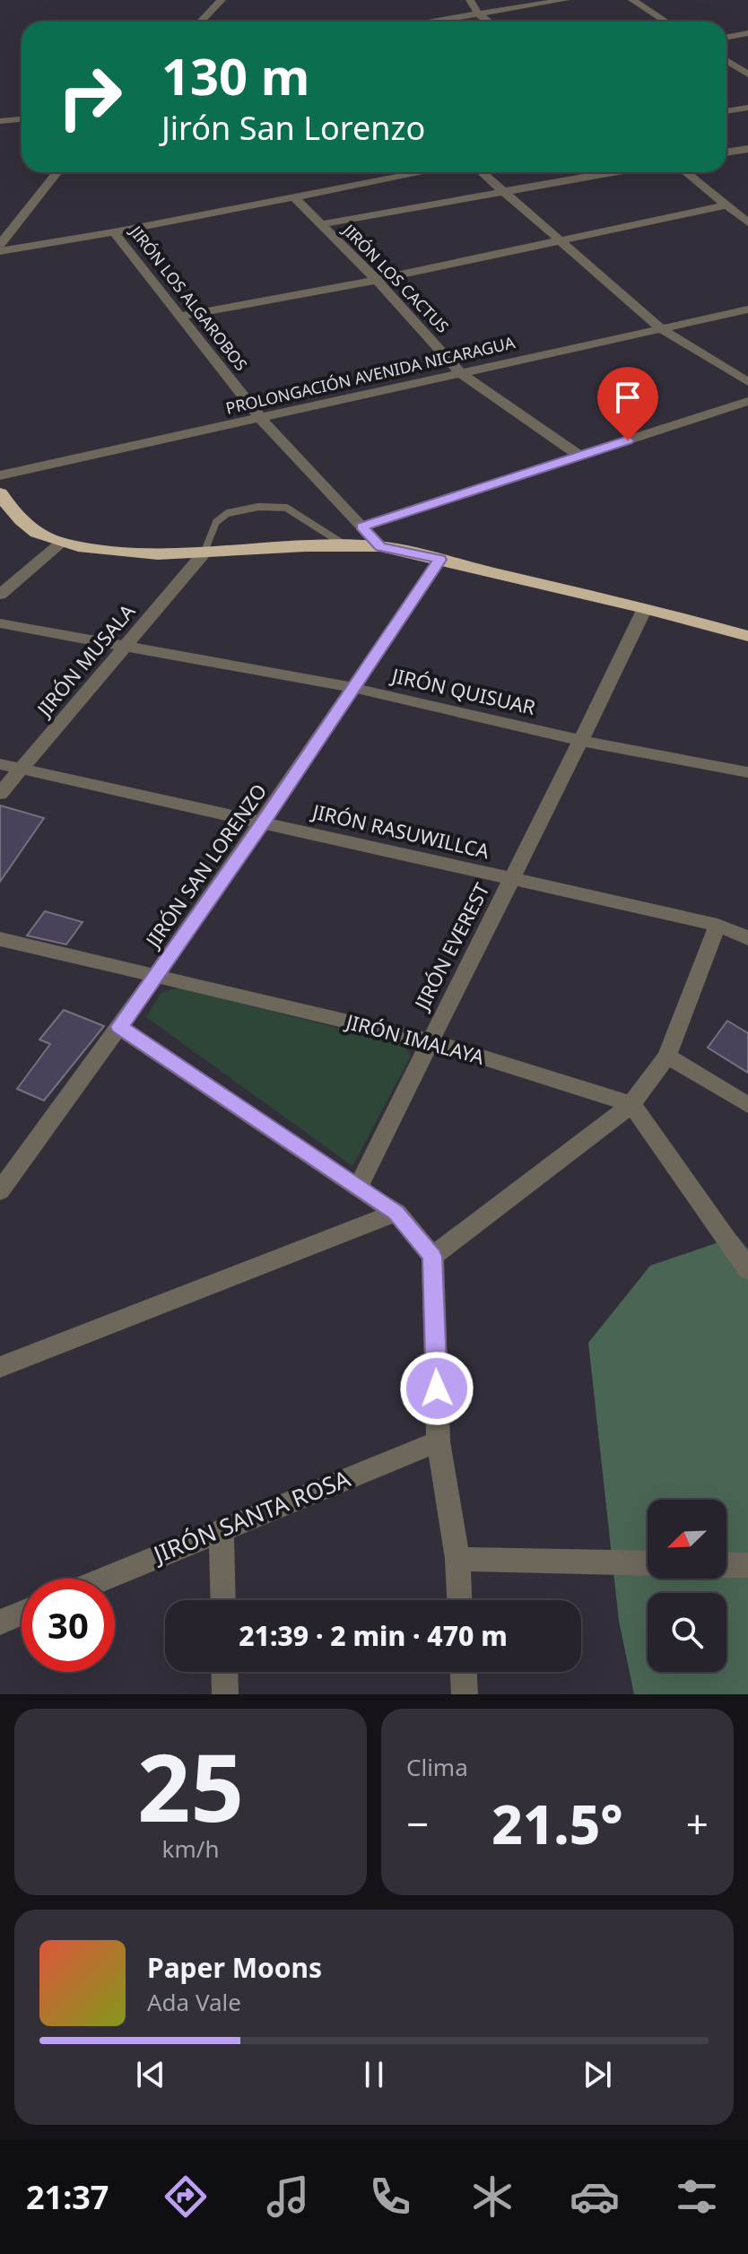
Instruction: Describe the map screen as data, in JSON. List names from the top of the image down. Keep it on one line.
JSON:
{"streets":{"street":["JIRÓN LOS CACTUS","JIRÓN LOS ALGAROBOS","PROLONGACIÓN AVENIDA NICARAGUA","JIRÓN MUSALA","JIRÓN QUISUAR","JIRÓN RASUWILLCA","JIRÓN SAN LORENZO","JIRÓN EVEREST","JIRÓN IMALAYA","JIRÓN SANTA ROSA"]},"crossings":[["JIRÓN LOS CACTUS","PROLONGACIÓN AVENIDA NICARAGUA"],["JIRÓN LOS ALGAROBOS","PROLONGACIÓN AVENIDA NICARAGUA"],["JIRÓN MUSALA","JIRÓN QUISUAR"],["JIRÓN MUSALA","JIRÓN RASUWILLCA"],["JIRÓN QUISUAR","JIRÓN SAN LORENZO"],["JIRÓN QUISUAR","JIRÓN EVEREST"],["JIRÓN RASUWILLCA","JIRÓN SAN LORENZO"],["JIRÓN RASUWILLCA","JIRÓN EVEREST"],["JIRÓN SAN LORENZO","JIRÓN IMALAYA"],["JIRÓN EVEREST","JIRÓN IMALAYA"]],"north":"bottom left","page":{"turn":["130 m","Jirón San Lorenzo"],"limit":"30","trip":"21:39 · 2 min · 470 m","tile":[["25","km/h"],"Clima"],"heat":["−","21.5°","+"],"song":["Paper Moons","Ada Vale"],"tabs":"21:37"}}
